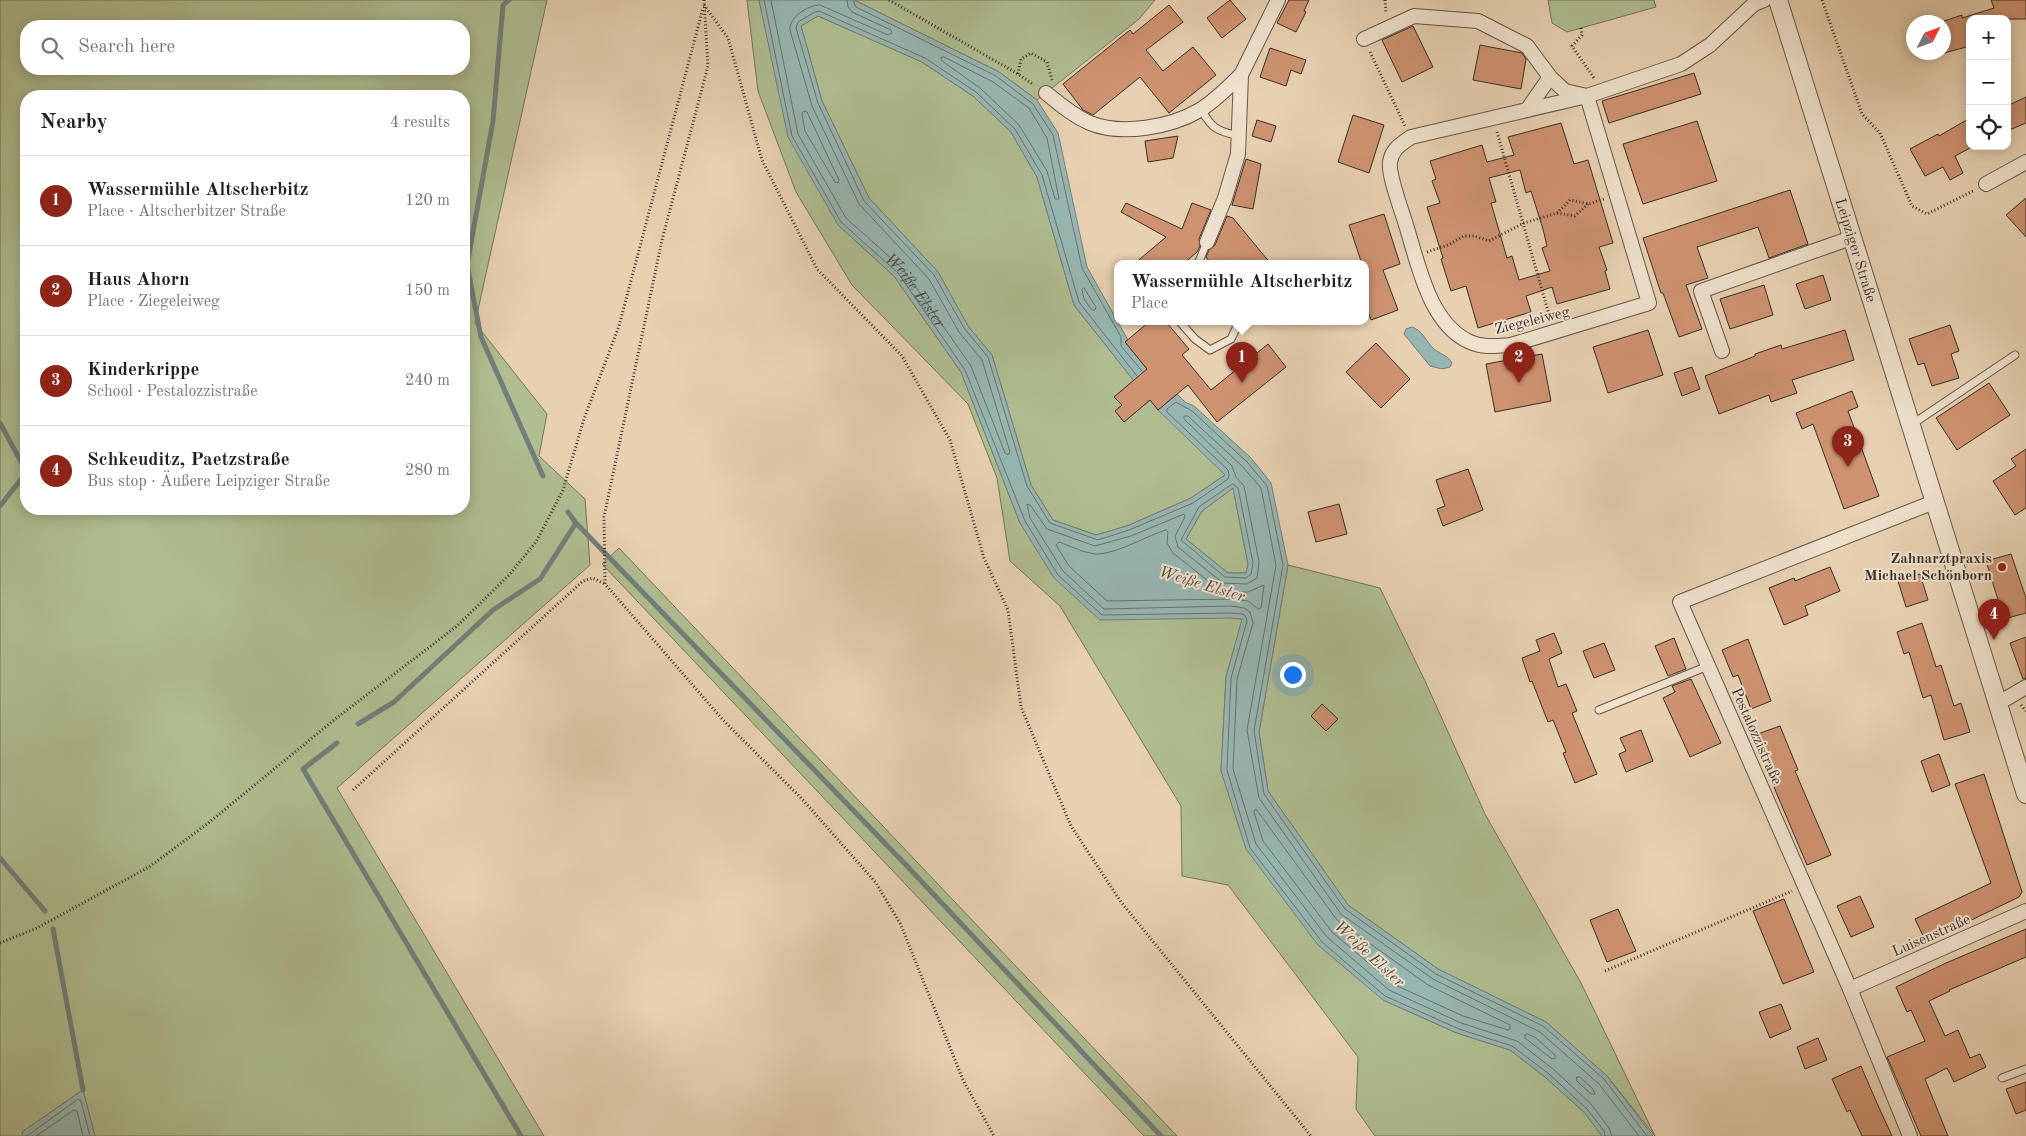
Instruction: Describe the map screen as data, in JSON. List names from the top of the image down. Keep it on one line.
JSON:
{"streets":{"street":["Leipziger Straße","Ziegeleiweg","Pestalozzistraße","Luisenstraße"]},"crossings":[["Leipziger Straße","Pestalozzistraße"],["Pestalozzistraße","Luisenstraße"]],"water":["Weiße Elster"],"places":["Zahnarztpraxis Michael Schönborn"],"north":"top right","page":{"map_buttons":["+","−"],"search":"Search here","heading":["Nearby","4 results"],"list":[{"mark":"1","name":"Wassermühle Altscherbitz","note":"Place · Altscherbitzer Straße","value":"120 m"},{"mark":"2","name":"Haus Ahorn","note":"Place · Ziegeleiweg","value":"150 m"},{"mark":"3","name":"Kinderkrippe","note":"School · Pestalozzistraße","value":"240 m"},{"mark":"4","name":"Schkeuditz, Paetzstraße","note":"Bus stop · Äußere Leipziger Straße","value":"280 m"}],"popup":["Wassermühle Altscherbitz","Place"],"pins":["1","2","3","4"]}}
